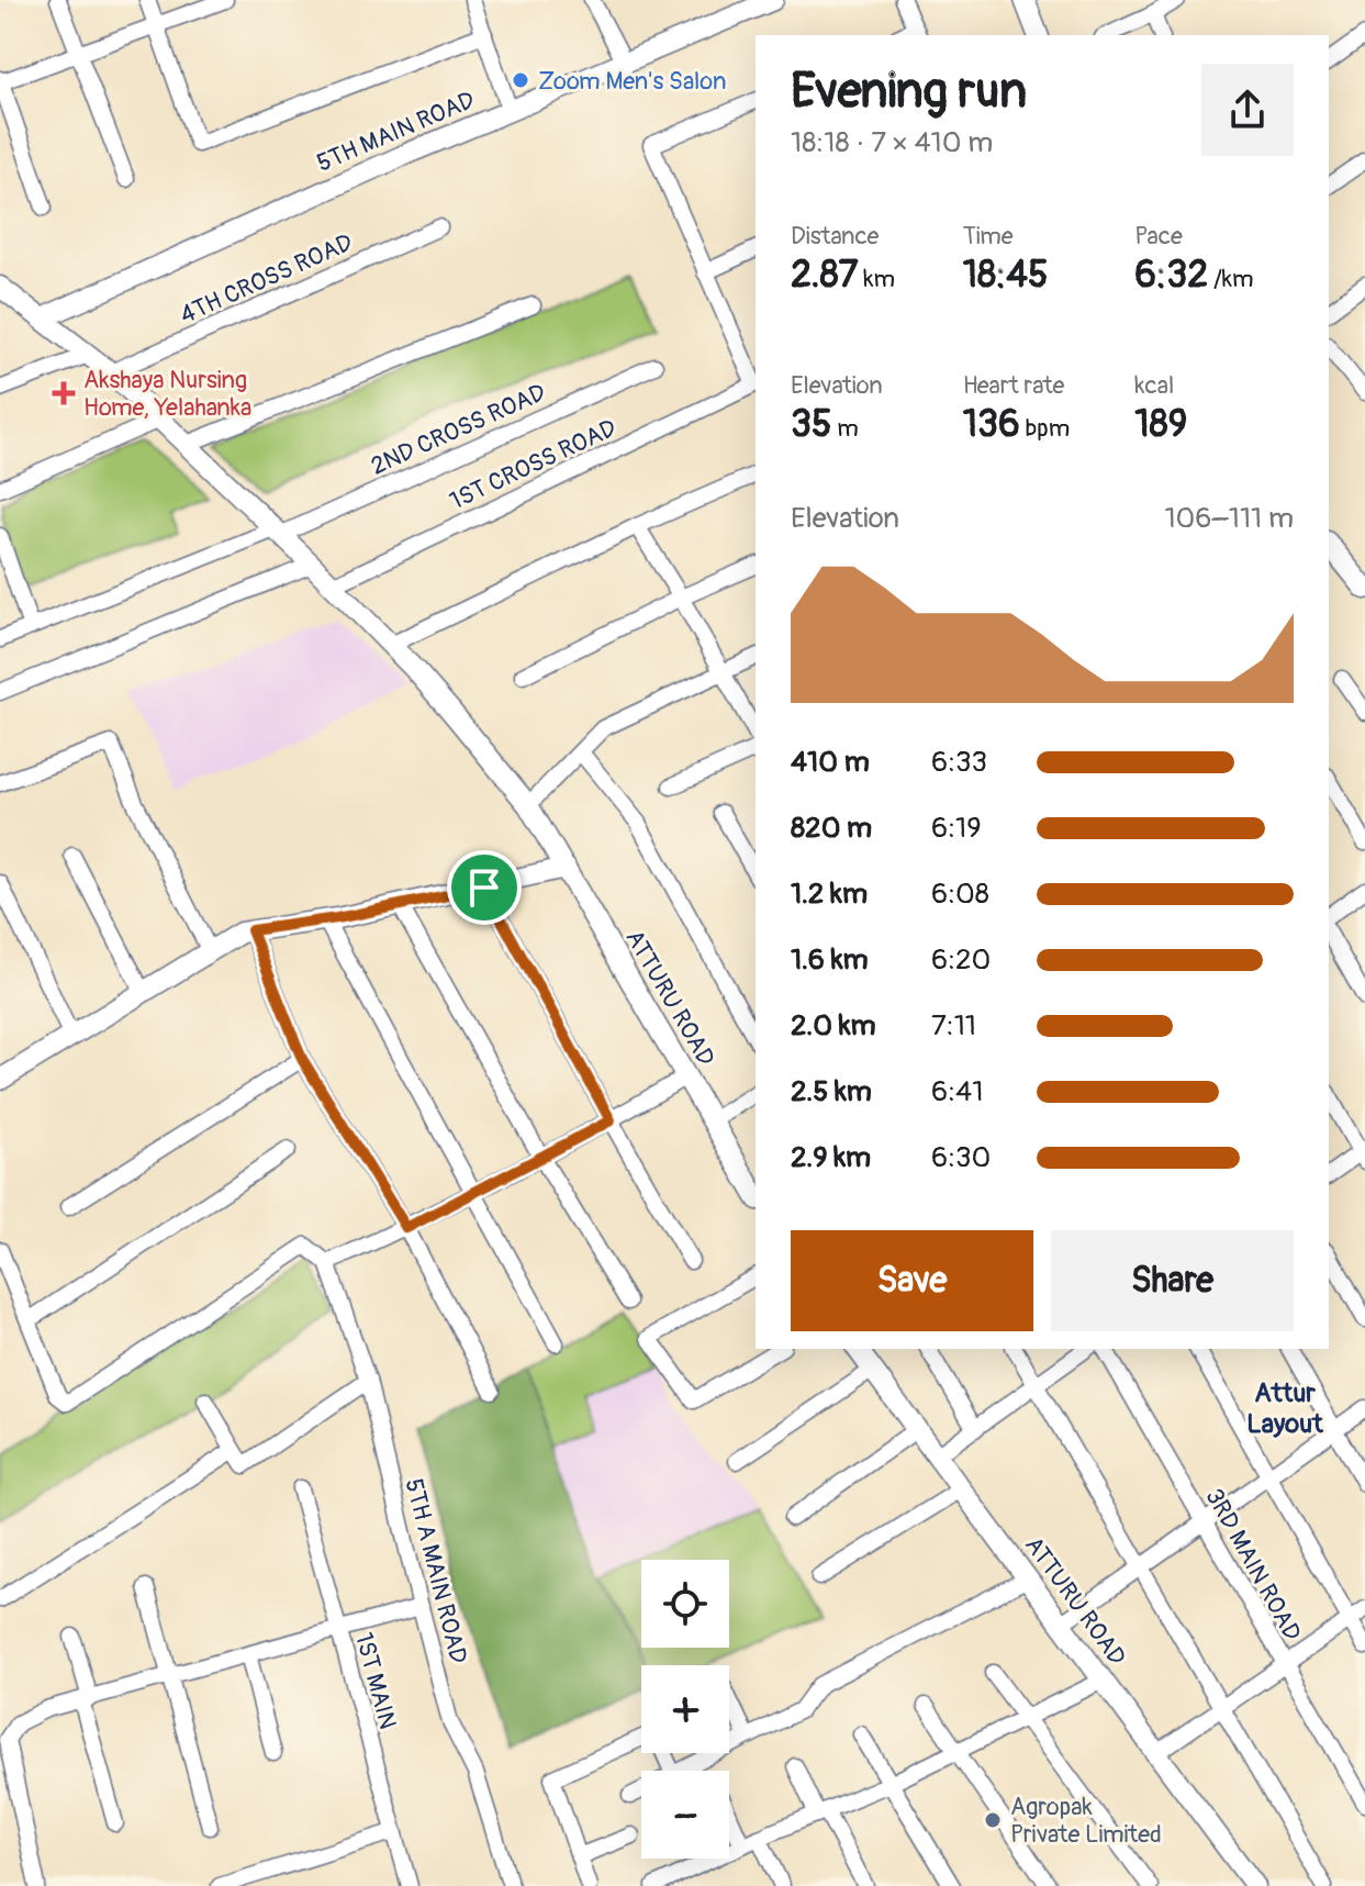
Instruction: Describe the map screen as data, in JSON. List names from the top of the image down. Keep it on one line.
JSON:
{"streets":{"street":["5TH MAIN ROAD","4TH CROSS ROAD","2ND CROSS ROAD","1ST CROSS ROAD","ATTURU ROAD","3RD MAIN ROAD","5TH A MAIN ROAD","1ST MAIN"]},"crossings":[["5TH MAIN ROAD","ATTURU ROAD"],["4TH CROSS ROAD","ATTURU ROAD"],["2ND CROSS ROAD","ATTURU ROAD"],["1ST CROSS ROAD","ATTURU ROAD"]],"districts":["Attur Layout"],"places":{"other":["Zoom Men's Salon","Agropak Private Limited"],"health":["Akshaya Nursing Home, Yelahanka"]},"page":{"heading":["Evening run","18:18 · 7 × 410 m"],"stats":[["Distance","2.87 km"],["Time","18:45"],["Pace","6:32 /km"],["Elevation","35 m"],["Heart rate","136 bpm"],["kcal","189"]],"chart":["Elevation","106–111 m"],"list":[{"name":"410 m","note":"6:33"},{"name":"820 m","note":"6:19"},{"name":"1.2 km","note":"6:08"},{"name":"1.6 km","note":"6:20"},{"name":"2.0 km","note":"7:11"},{"name":"2.5 km","note":"6:41"},{"name":"2.9 km","note":"6:30"}],"buttons":["Save","Share"],"map_buttons":["+","−"]}}
